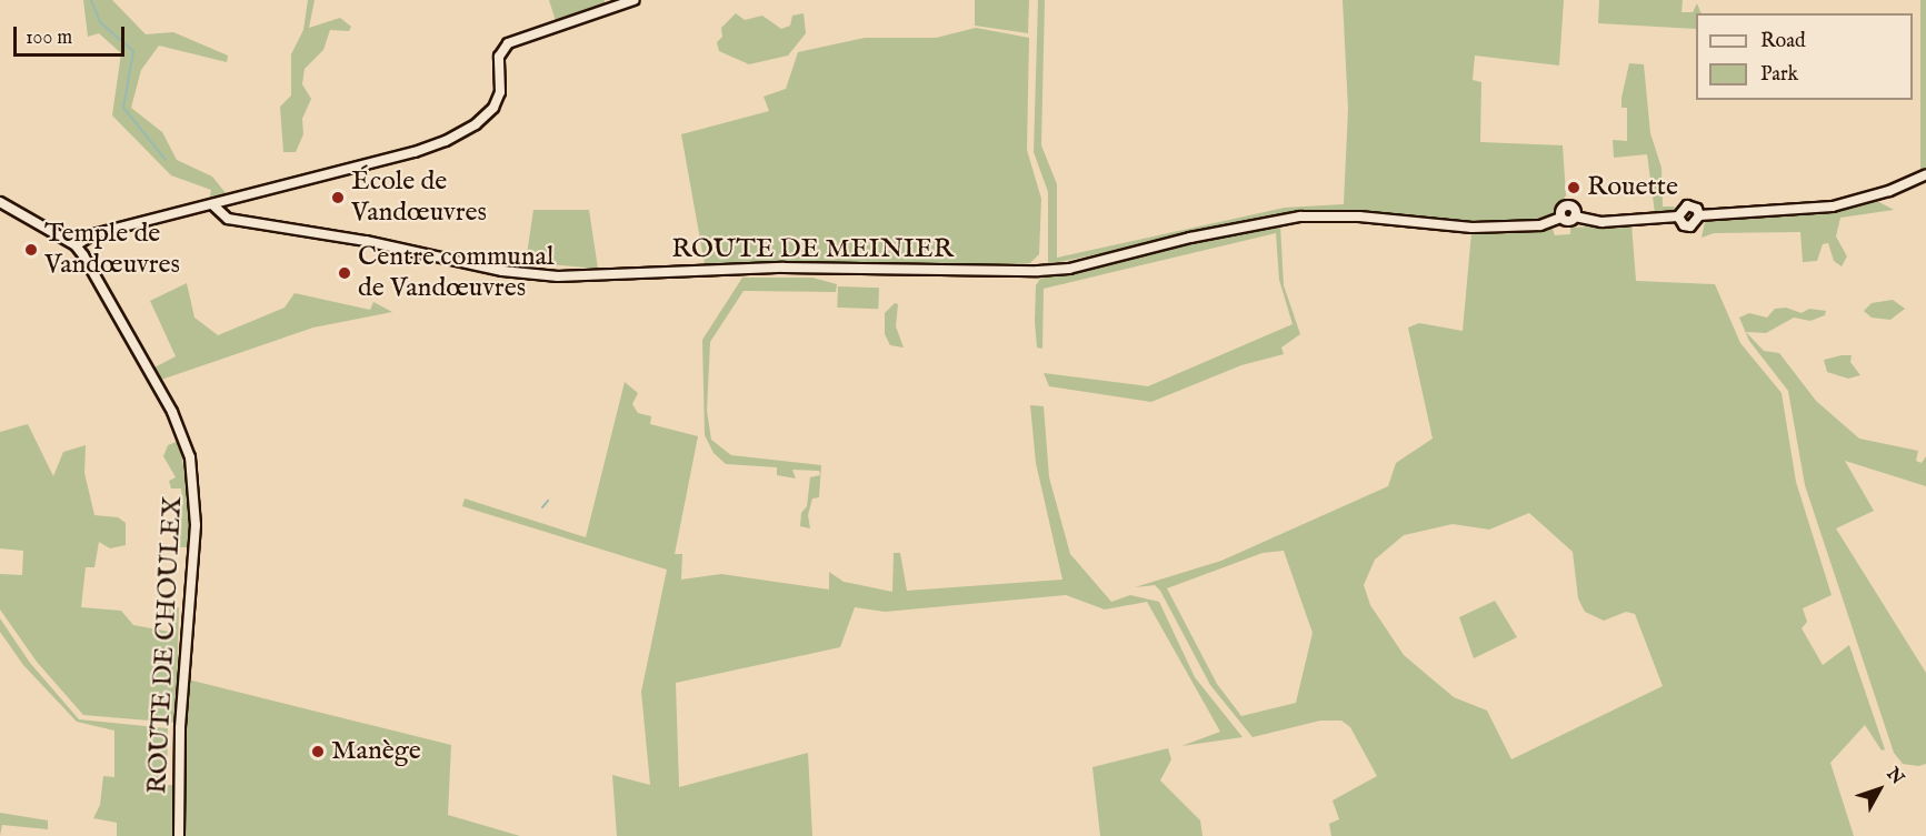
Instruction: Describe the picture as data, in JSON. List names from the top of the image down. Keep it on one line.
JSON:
{"streets":{"street":["ROUTE DE MEINIER","ROUTE DE CHOULEX"]},"places":["Rouette","École de Vandœuvres","Temple de Vandœuvres","Centre communal de Vandœuvres","Manège"],"legend":["Road","Park"],"scale_bar":"100 m","north":"top right"}
